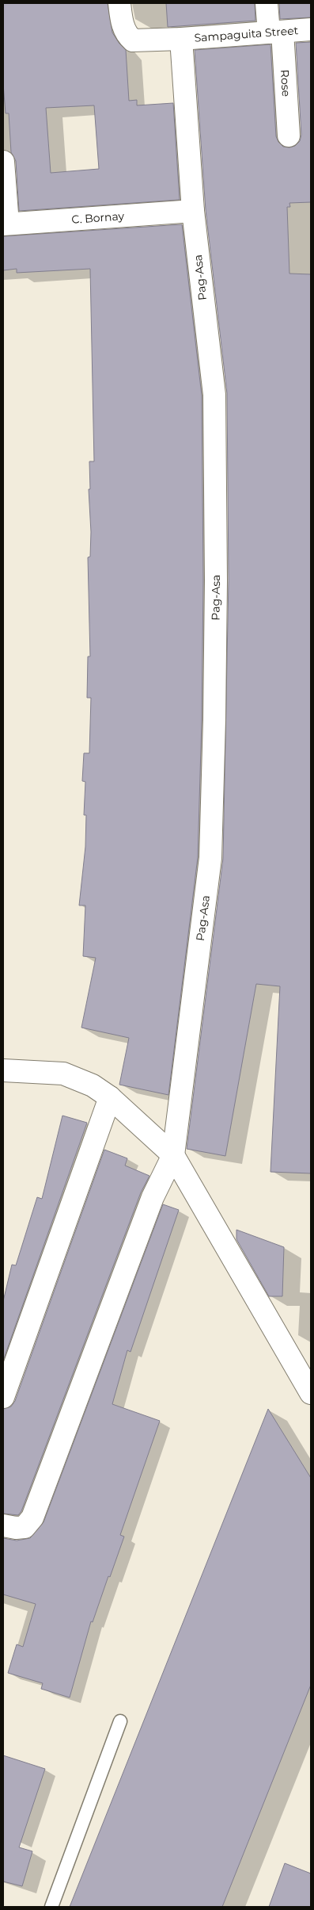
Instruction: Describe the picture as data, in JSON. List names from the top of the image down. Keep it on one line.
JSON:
{"streets":{"street":["Sampaguita Street","Rose","C. Bornay","Pag-Asa"]},"crossings":[["Sampaguita Street","Rose"],["Sampaguita Street","Pag-Asa"],["C. Bornay","Pag-Asa"]]}
